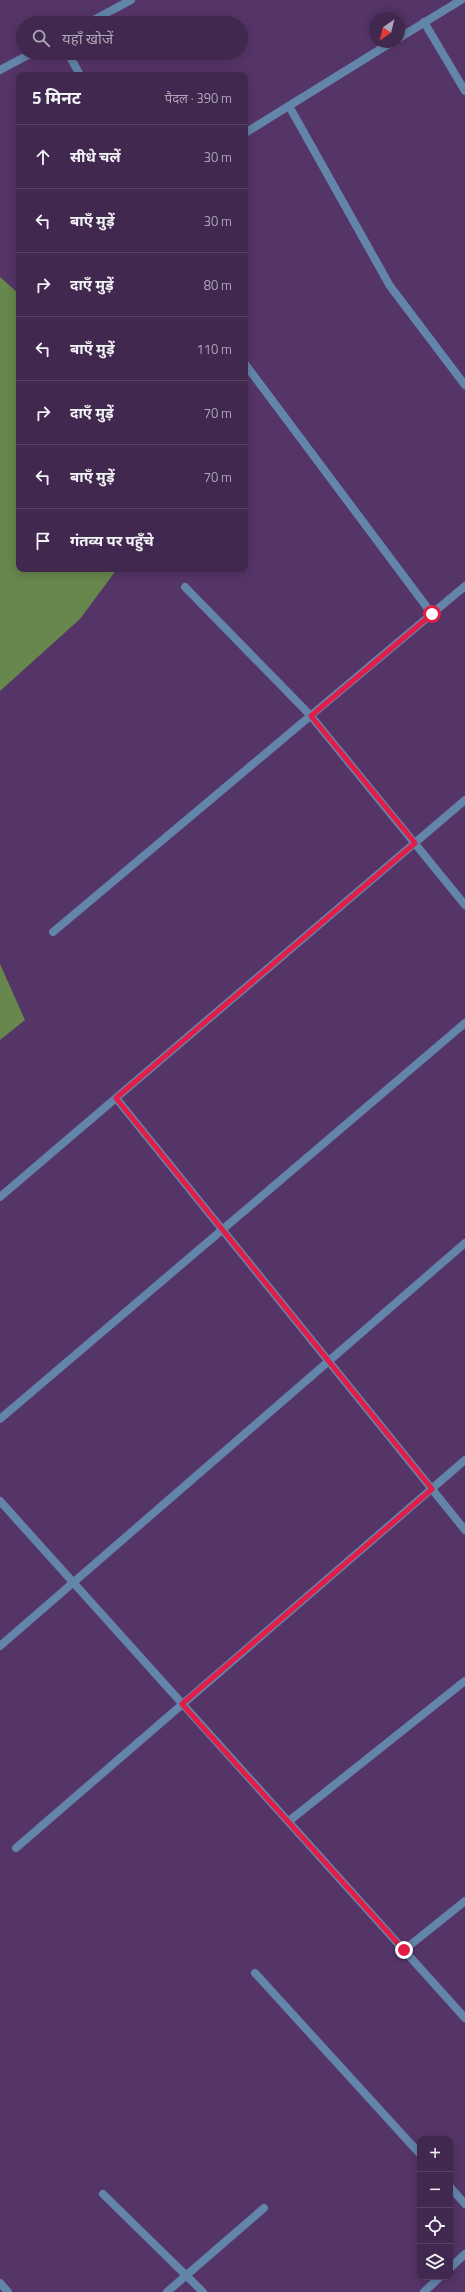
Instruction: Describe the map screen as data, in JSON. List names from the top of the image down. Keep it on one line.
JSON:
{"north":"bottom left","page":{"search":"यहाँ खोजें","heading":["5 मिनट","पैदल · 390 m"],"list":[["सीधे चलें","30 m"],["बाएँ मुड़ें","30 m"],["दाएँ मुड़ें","80 m"],["बाएँ मुड़ें","110 m"],["दाएँ मुड़ें","70 m"],["बाएँ मुड़ें","70 m"],"गंतव्य पर पहुँचे"],"map_buttons":["+","−"]}}
